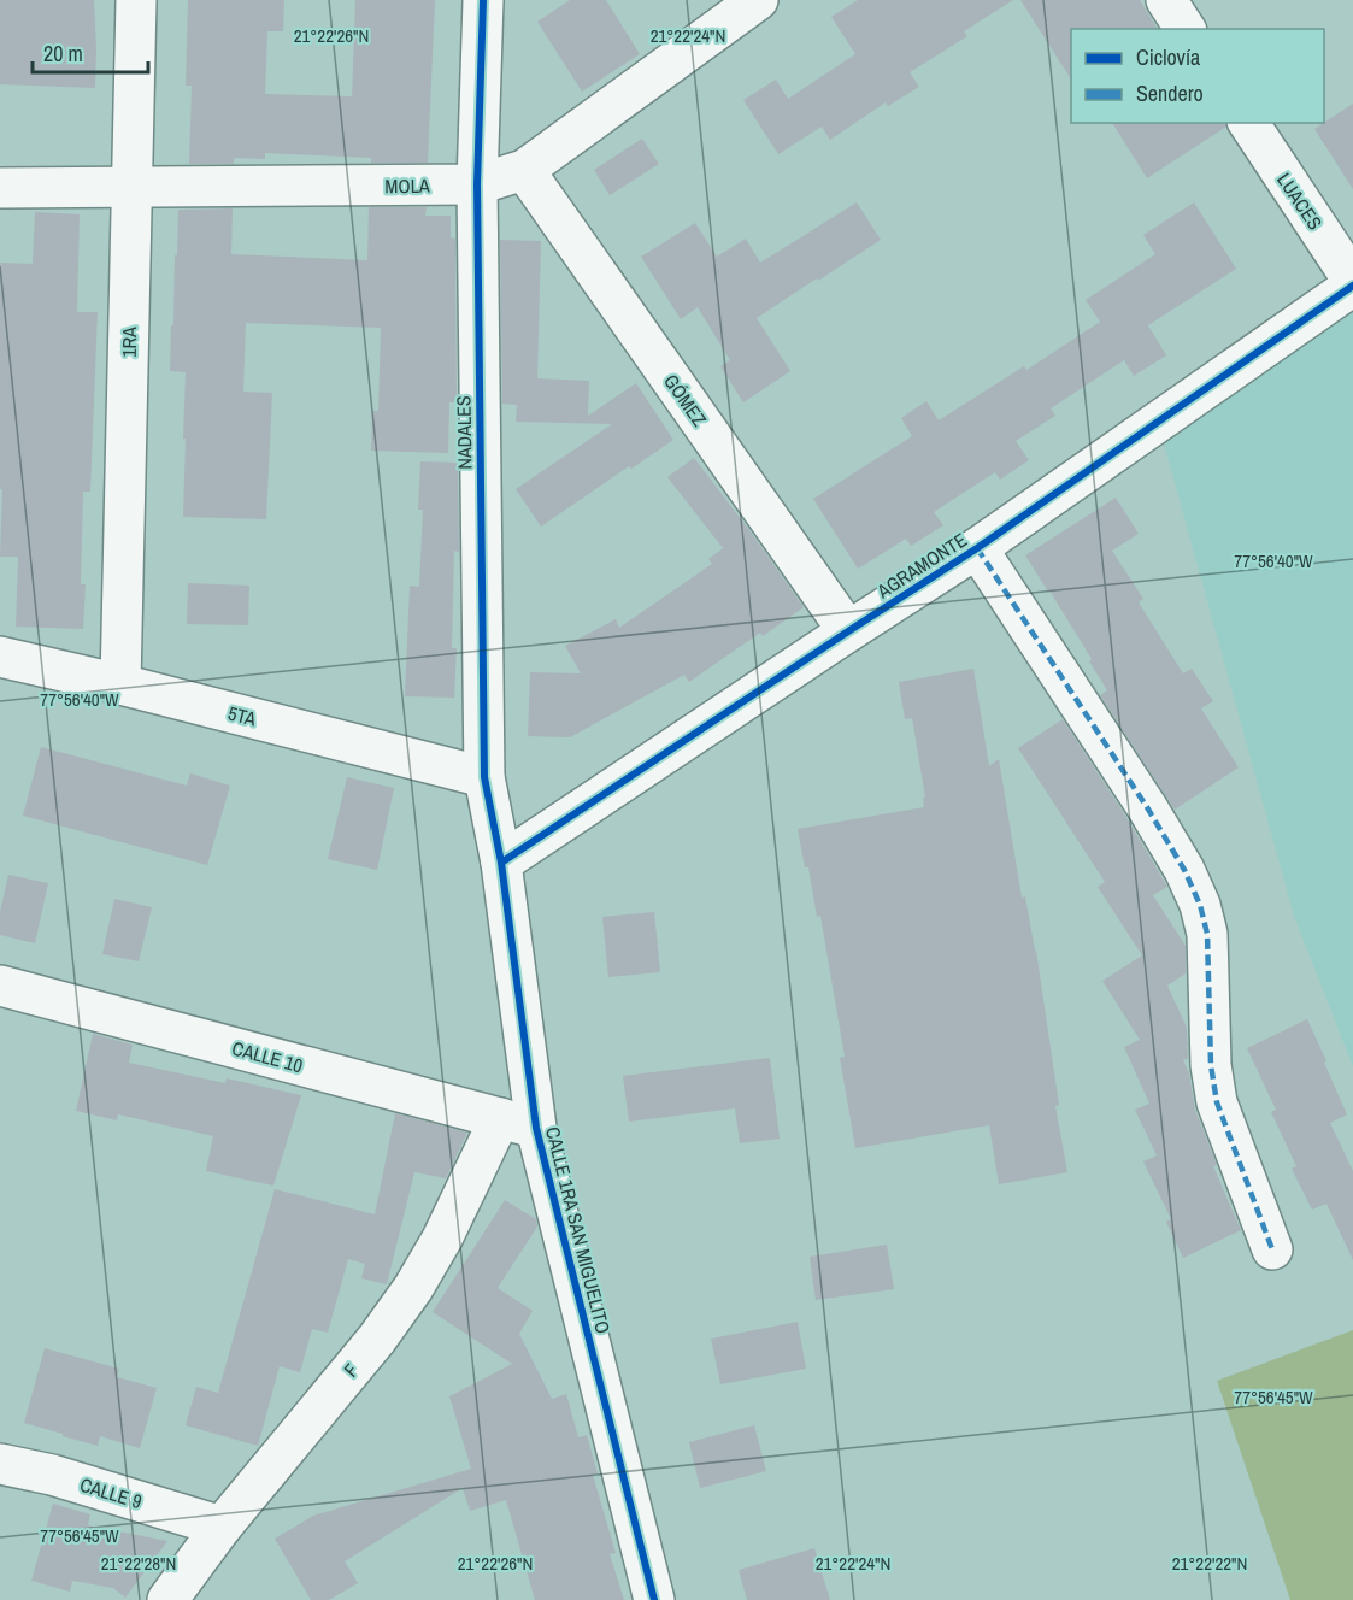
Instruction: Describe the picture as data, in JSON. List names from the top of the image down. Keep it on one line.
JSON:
{"streets":{"street":["MOLA","LUACES","1RA","GÓMEZ","NADALES","AGRAMONTE","5TA","CALLE 10","CALLE 1RA SAN MIGUELITO","F","CALLE 9"]},"crossings":[["MOLA","1RA"],["MOLA","GÓMEZ"],["MOLA","NADALES"],["LUACES","AGRAMONTE"],["1RA","5TA"],["GÓMEZ","AGRAMONTE"],["NADALES","AGRAMONTE"],["NADALES","5TA"],["NADALES","CALLE 1RA SAN MIGUELITO"],["AGRAMONTE","CALLE 1RA SAN MIGUELITO"],["CALLE 10","CALLE 1RA SAN MIGUELITO"],["CALLE 10","F"],["CALLE 1RA SAN MIGUELITO","F"],["F","CALLE 9"]],"legend":["Ciclovía","Sendero"],"scale_bar":"20 m","coordinates":["21°22'26\"N","21°22'24\"N","77°56'40\"W","77°56'45\"W","21°22'28\"N","21°22'22\"N"]}
